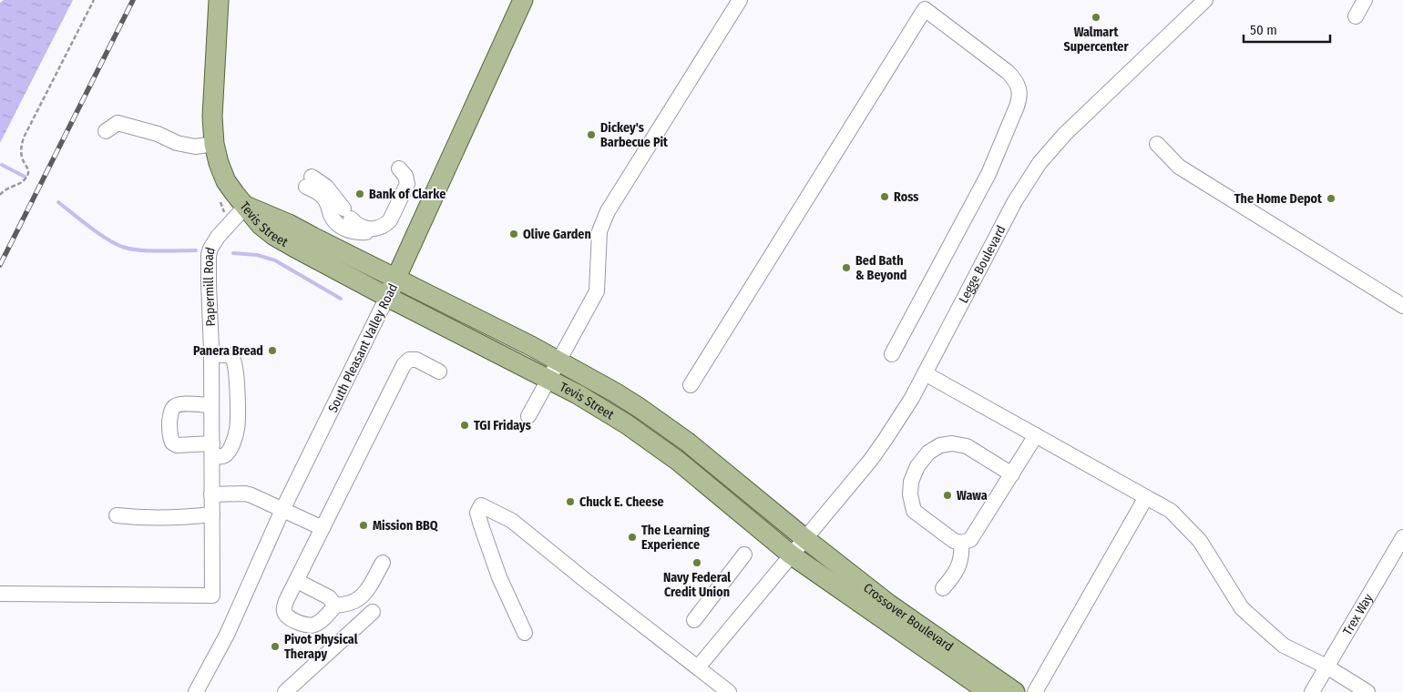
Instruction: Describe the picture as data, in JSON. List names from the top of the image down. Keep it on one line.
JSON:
{"streets":{"main road":["Tevis Street","South Pleasant Valley Road","Crossover Boulevard"],"street":["Legge Boulevard","Papermill Road","Trex Way"]},"crossings":[["Tevis Street","Legge Boulevard"],["Tevis Street","Papermill Road"],["Tevis Street","South Pleasant Valley Road"],["Tevis Street","Crossover Boulevard"],["Legge Boulevard","Crossover Boulevard"]],"places":["Walmart Supercenter","Dickey's Barbecue Pit","Bank of Clarke","Ross","The Home Depot","Olive Garden","Bed Bath & Beyond","Panera Bread","TGI Fridays","Wawa","Chuck E. Cheese","Mission BBQ","The Learning Experience","Navy Federal Credit Union","Pivot Physical Therapy"],"scale_bar":"50 m"}
